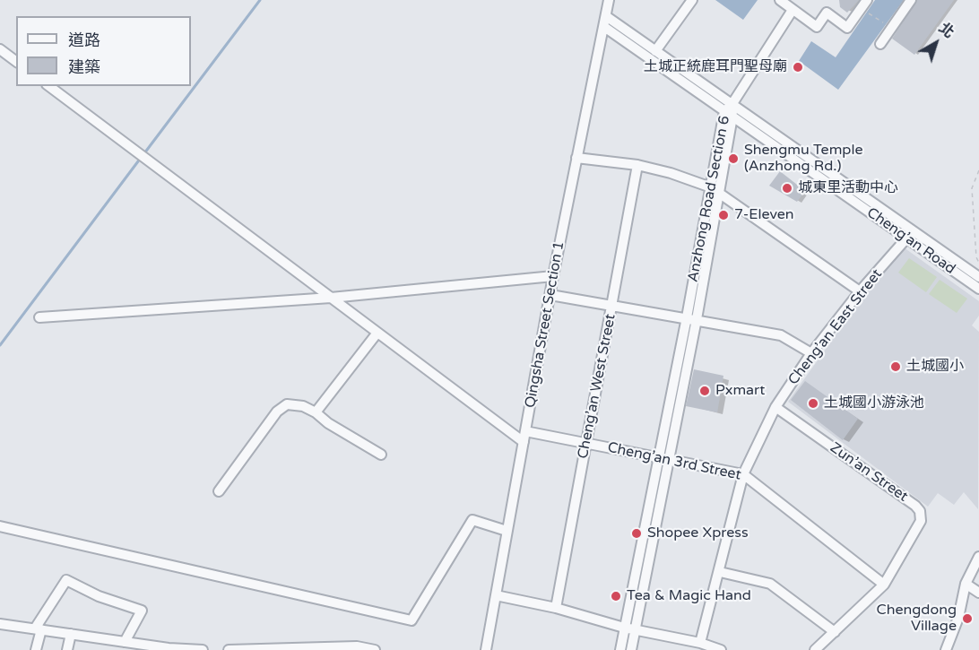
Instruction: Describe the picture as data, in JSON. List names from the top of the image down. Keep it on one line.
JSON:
{"streets":{"street":["Anzhong Road Section 6","Cheng’an Road","Qingsha Street Section 1","Cheng’an East Street","Cheng’an West Street","Cheng’an 3rd Street","Zun’an Street"]},"crossings":[["Anzhong Road Section 6","Cheng’an Road"],["Anzhong Road Section 6","Cheng’an 3rd Street"],["Cheng’an Road","Qingsha Street Section 1"],["Cheng’an Road","Cheng’an East Street"],["Qingsha Street Section 1","Cheng’an 3rd Street"],["Cheng’an East Street","Cheng’an 3rd Street"],["Cheng’an East Street","Zun’an Street"],["Cheng’an West Street","Cheng’an 3rd Street"],["Cheng’an 3rd Street","Zun’an Street"]],"places":["土城正統鹿耳門聖母廟","Shengmu Temple (Anzhong Rd.)","城東里活動中心","7-Eleven","土城國小","Pxmart","土城國小游泳池","Shopee Xpress","Tea & Magic Hand","Chengdong Village"],"legend":["道路","建築"],"north":"top right"}
